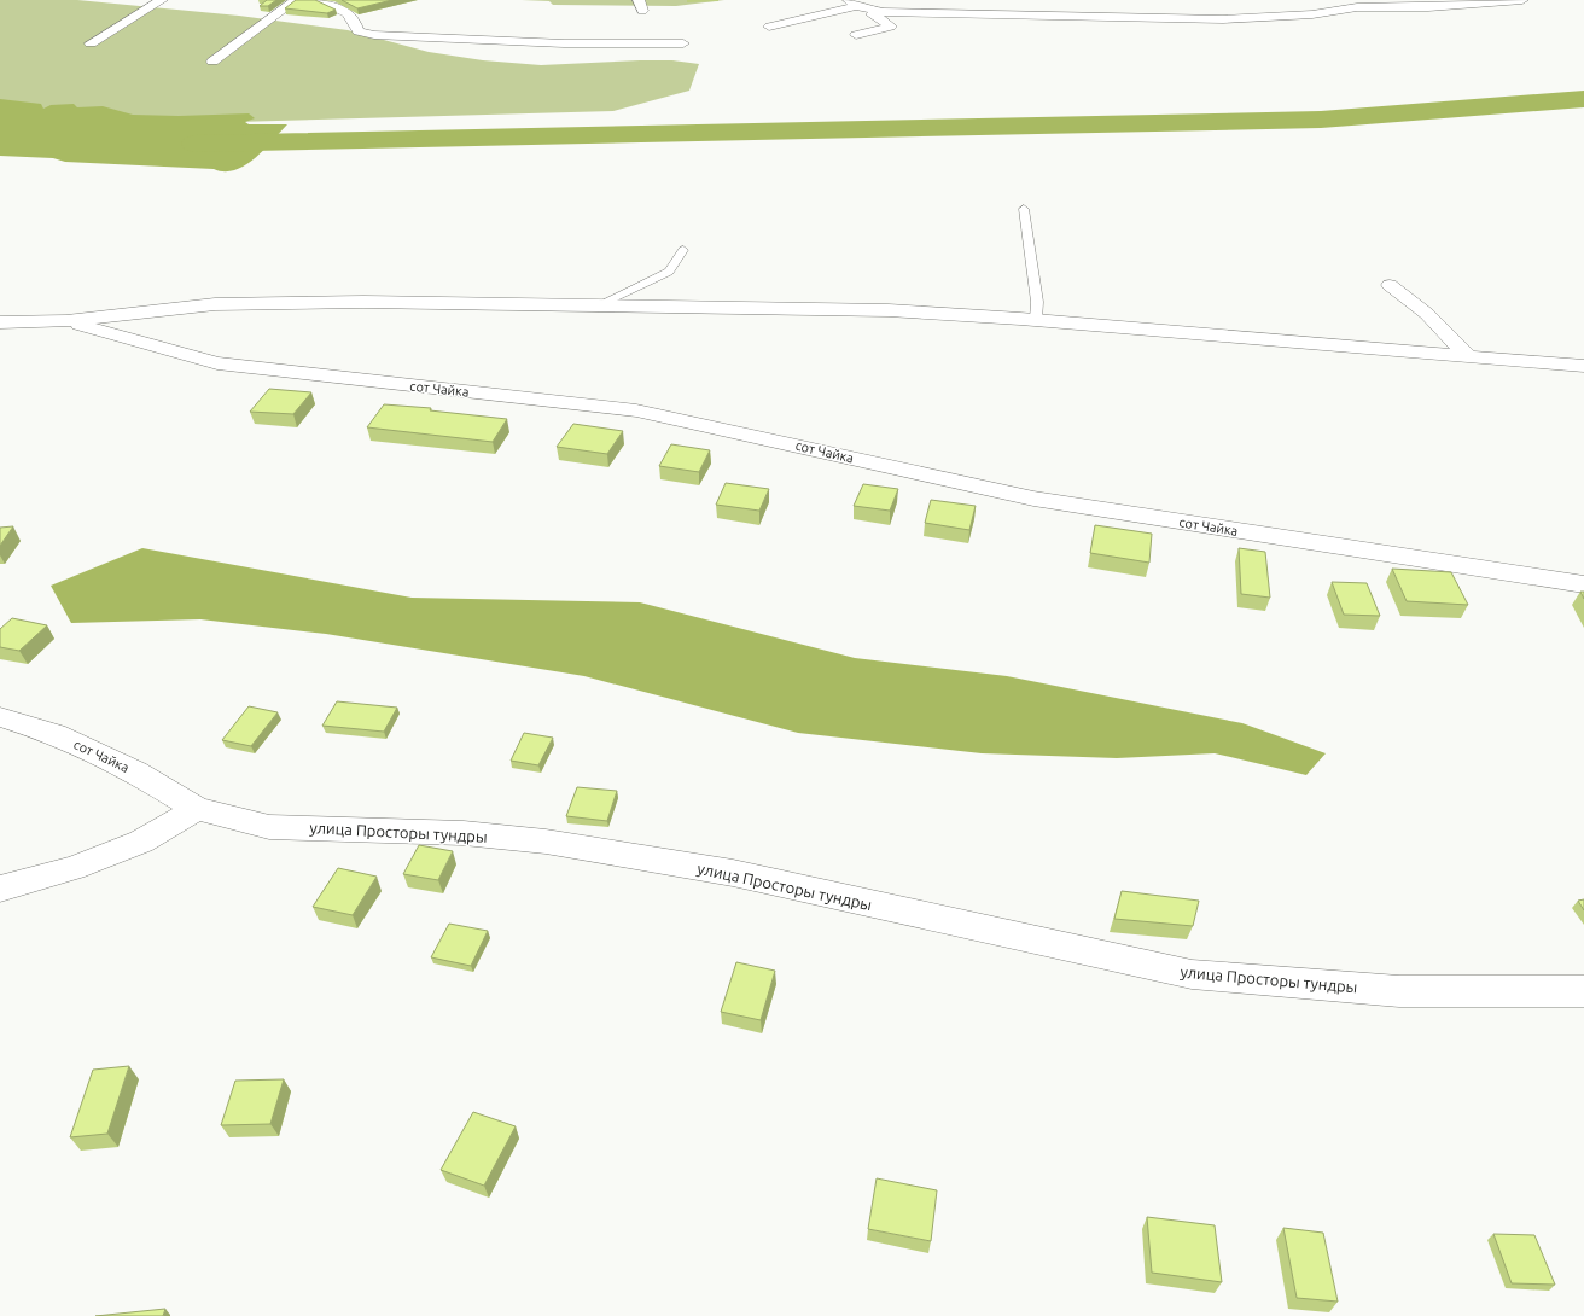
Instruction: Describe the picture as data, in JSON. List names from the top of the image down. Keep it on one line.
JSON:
{"streets":{"street":["сот Чайка","улица Просторы тундры"]},"crossings":[["сот Чайка","улица Просторы тундры"]]}
